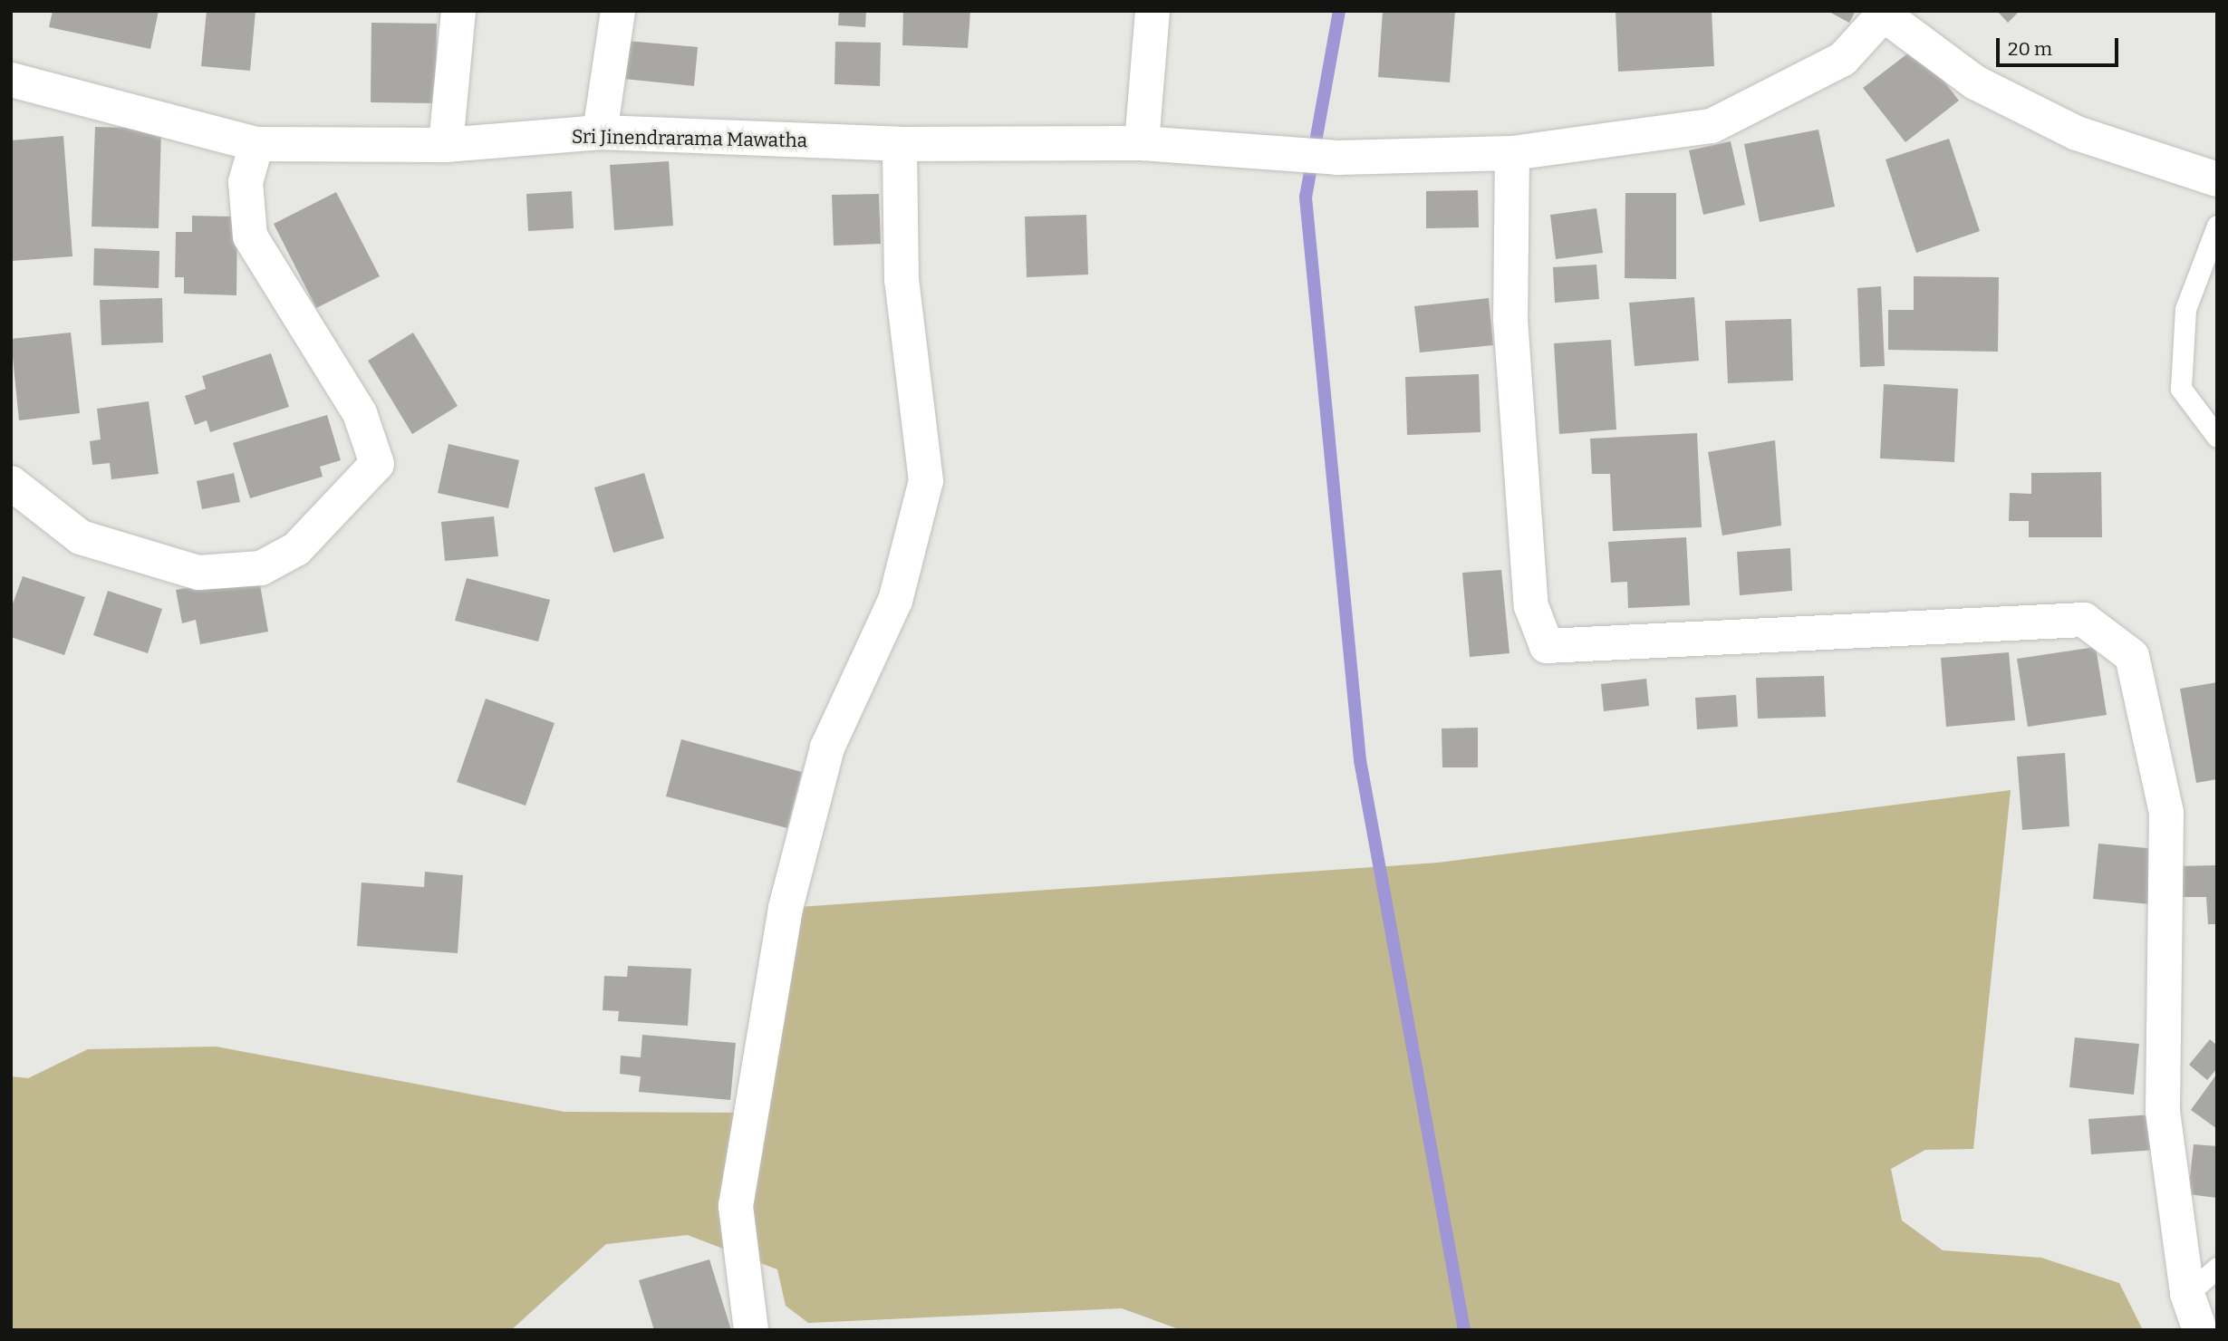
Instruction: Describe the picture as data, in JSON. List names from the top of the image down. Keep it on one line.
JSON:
{"streets":{"street":["Sri Jinendrarama Mawatha"]},"scale_bar":"20 m"}
